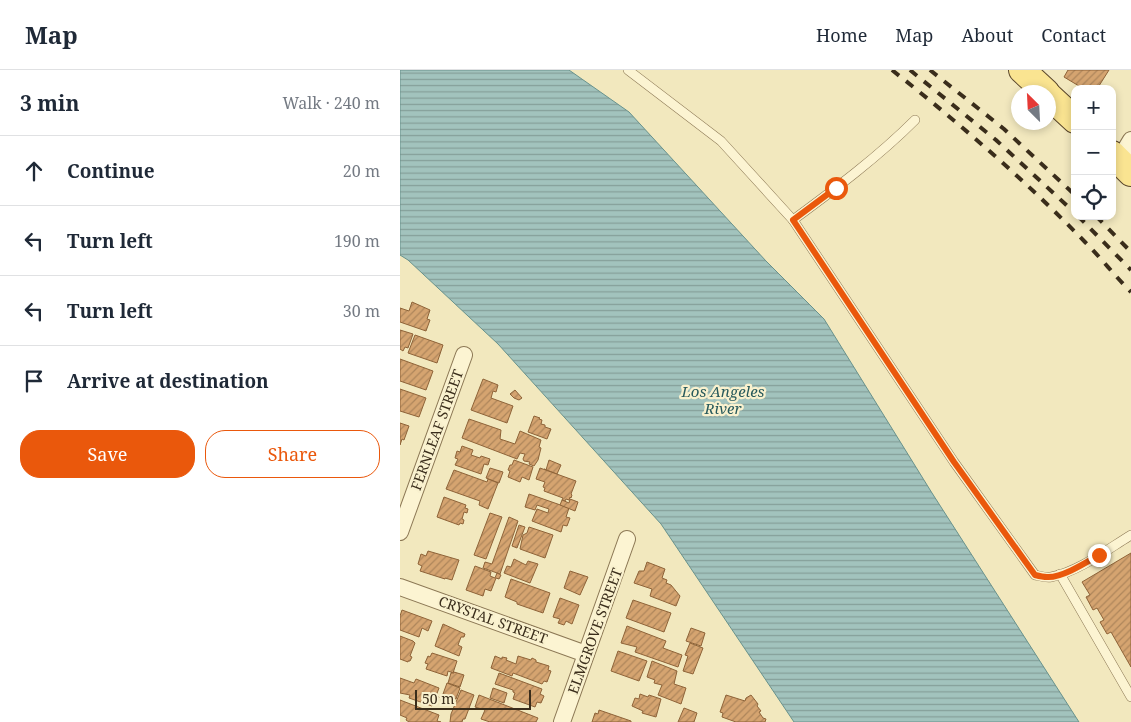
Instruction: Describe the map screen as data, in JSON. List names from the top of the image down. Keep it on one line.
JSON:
{"streets":{"street":["FERNLEAF STREET","CRYSTAL STREET","ELMGROVE STREET"]},"crossings":[["CRYSTAL STREET","ELMGROVE STREET"]],"water":["Los Angeles River"],"scale_bar":"50 m","north":"top left","page":{"header":"Map","nav":["Home","Map","About","Contact"],"heading":["3 min","Walk · 240 m"],"map_buttons":["+","−"],"list":[["Continue","20 m"],["Turn left","190 m"],["Turn left","30 m"],"Arrive at destination"],"buttons":["Save","Share"],"scale":"50 m"}}
